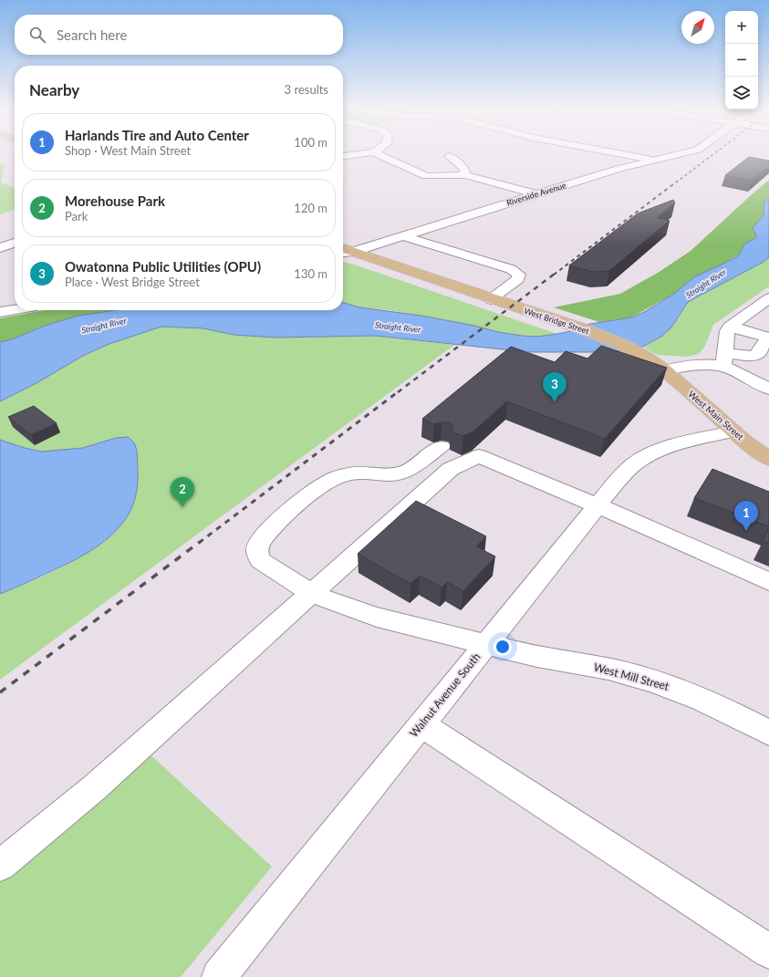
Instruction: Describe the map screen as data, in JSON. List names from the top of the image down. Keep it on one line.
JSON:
{"streets":{"main road":["West Bridge Street","West Main Street"],"street":["Riverside Avenue","West Mill Street","Walnut Avenue South"]},"crossings":[["Riverside Avenue","West Bridge Street"],["West Bridge Street","West Main Street"],["West Main Street","Walnut Avenue South"],["West Mill Street","Walnut Avenue South"]],"water":["Straight River"],"north":"top right","page":{"map_buttons":["+","−"],"search":"Search here","heading":["Nearby","3 results"],"list":[{"mark":"1","name":"Harlands Tire and Auto Center","note":"Shop · West Main Street","value":"100 m"},{"mark":"2","name":"Morehouse Park","note":"Park","value":"120 m"},{"mark":"3","name":"Owatonna Public Utilities (OPU)","note":"Place · West Bridge Street","value":"130 m"}],"pins":["3","2","1"]}}
